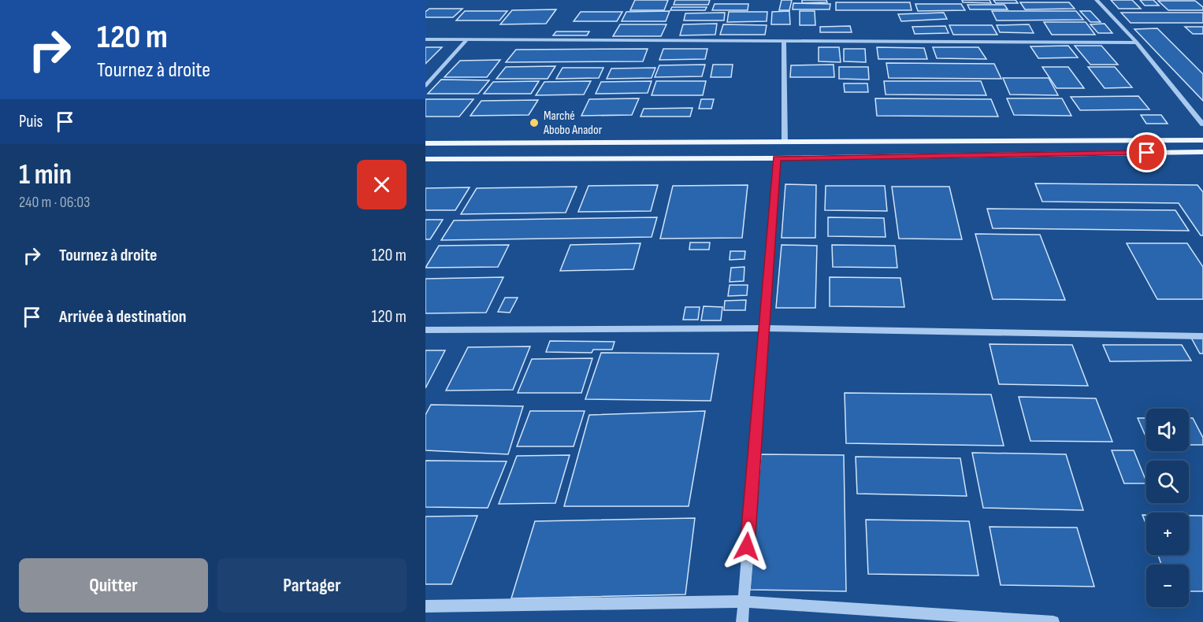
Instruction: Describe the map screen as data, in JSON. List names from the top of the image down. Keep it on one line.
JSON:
{"places":["Marché Abobo Anador"],"page":{"turn":["120 m","Tournez à droite"],"then":"Puis","heading":["1 min","240 m · 06:03"],"list":[{"name":"Tournez à droite","value":"120 m"},{"name":"Arrivée à destination","value":"120 m"}],"map_buttons":["+","−"],"buttons":["Quitter","Partager"]}}
